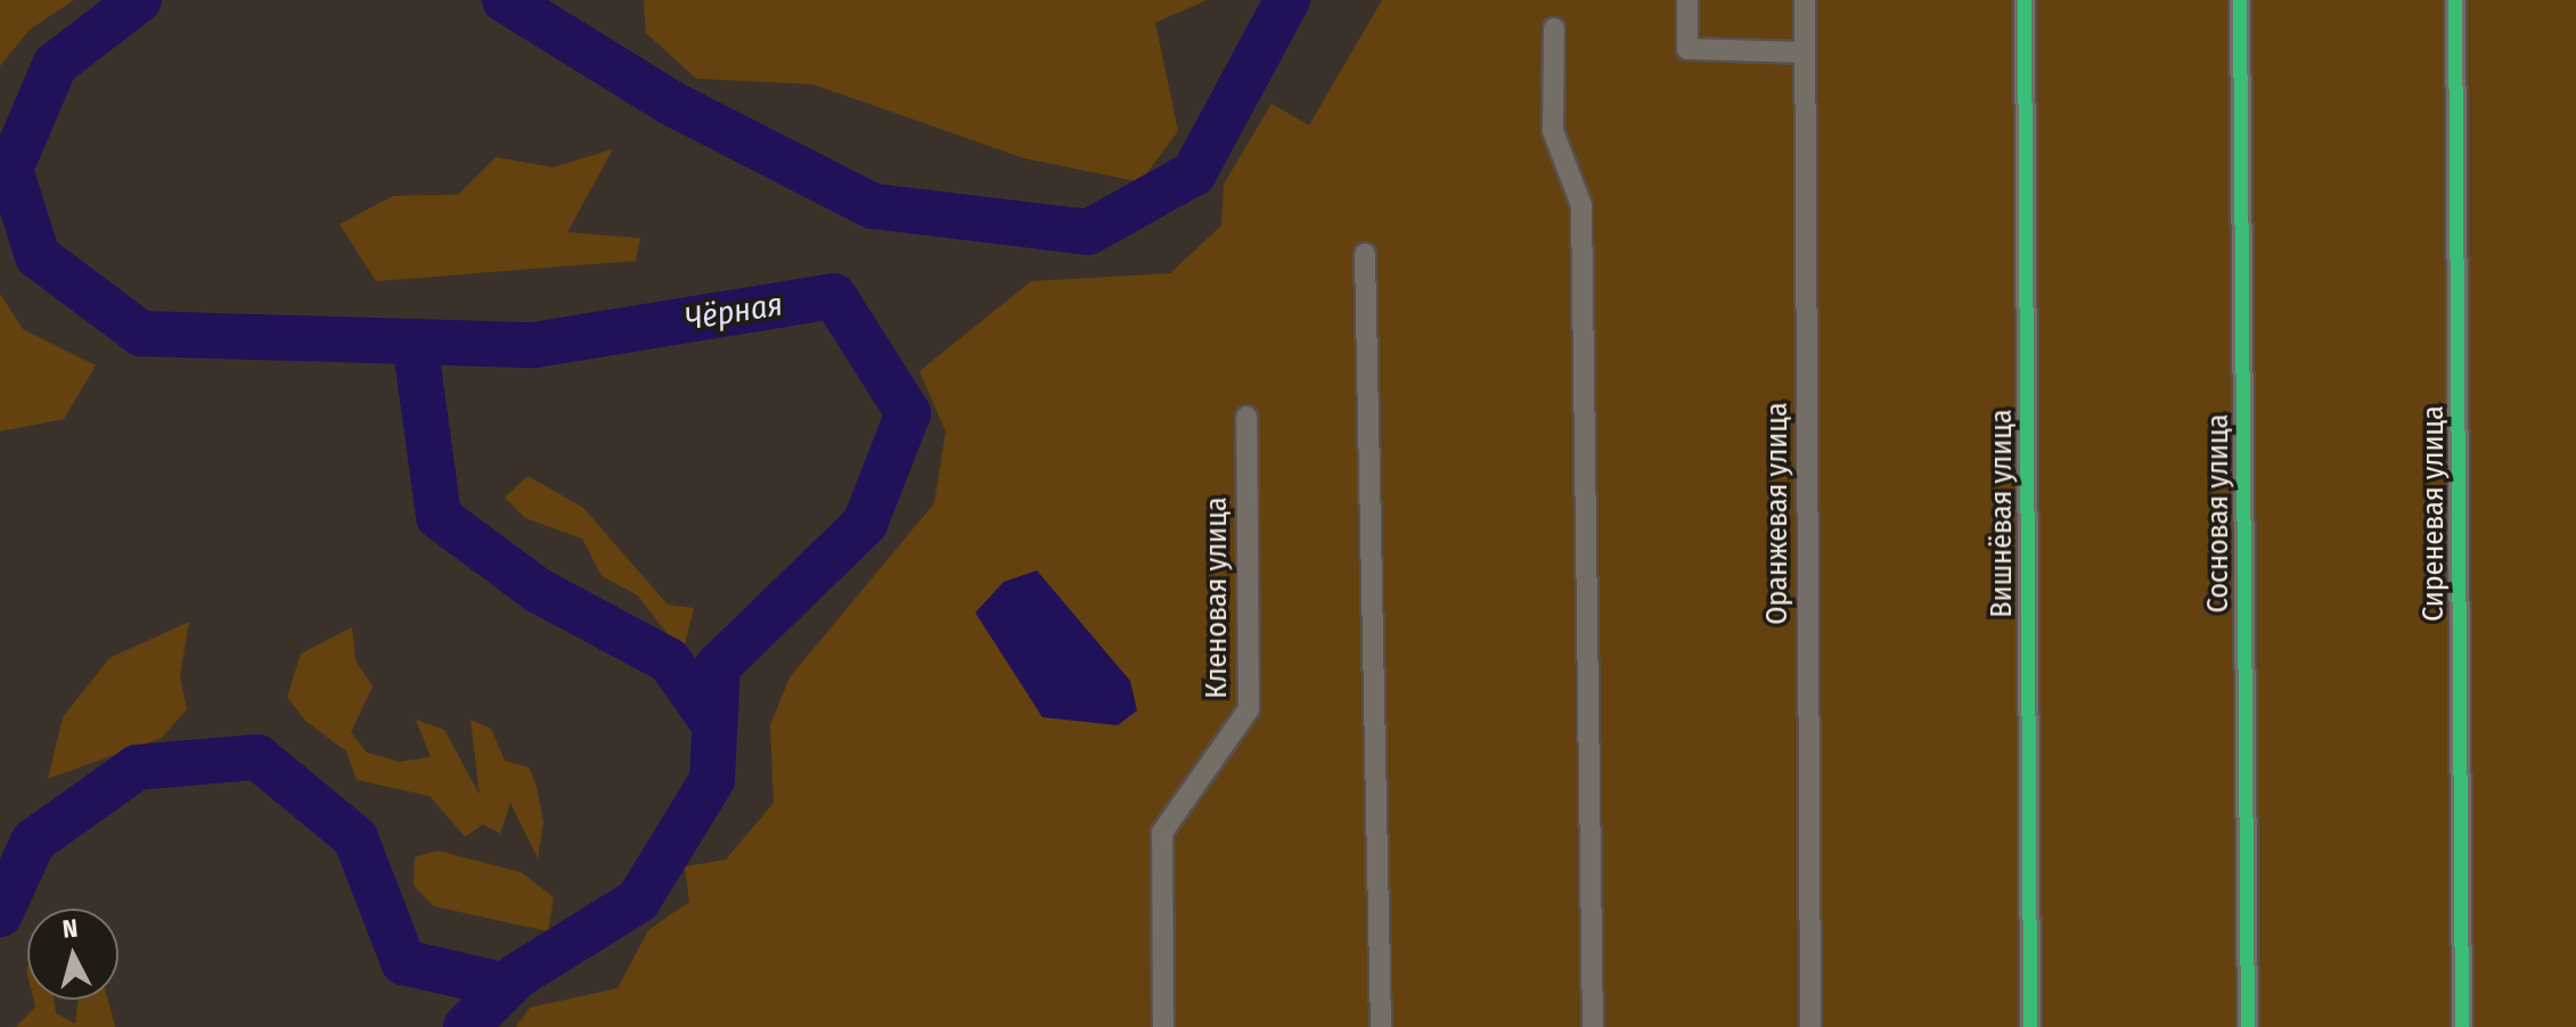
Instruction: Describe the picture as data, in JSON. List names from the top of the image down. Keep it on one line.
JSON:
{"streets":{"street":["Оранжевая улица","Вишнёвая улица","Сосновая улица","Сиреневая улица","Кленовая улица"]},"water":["Чёрная"],"north":"top"}
